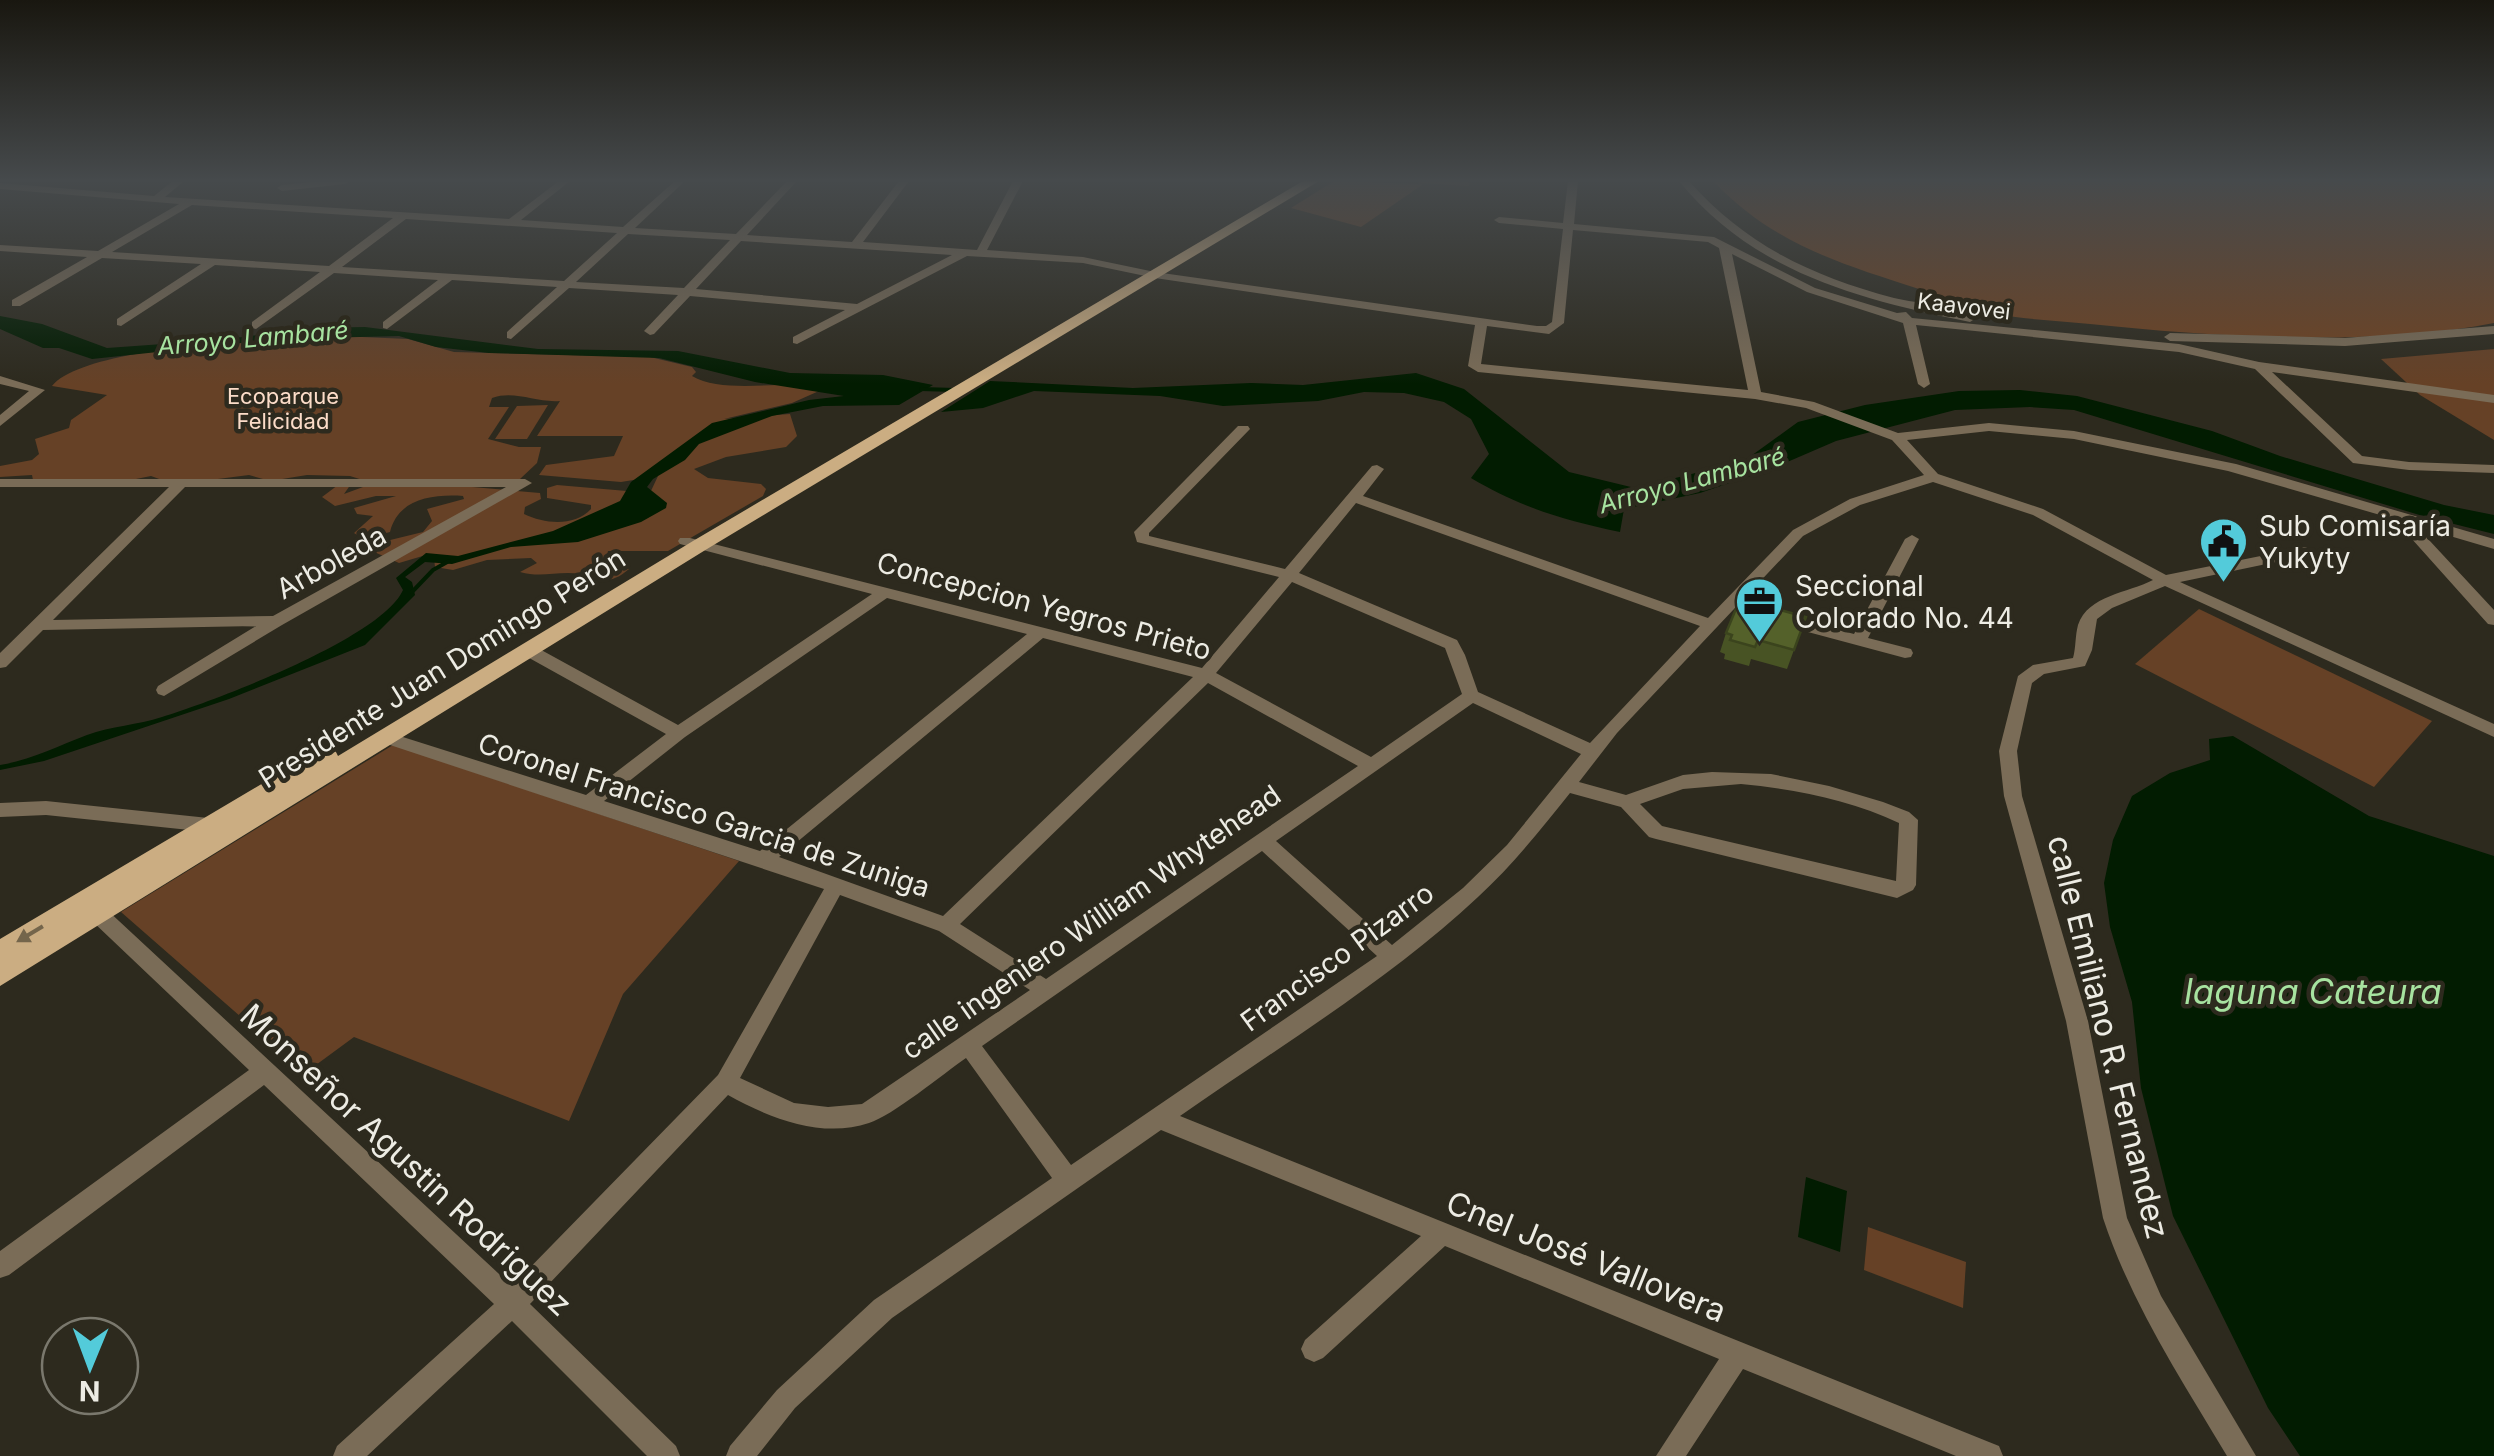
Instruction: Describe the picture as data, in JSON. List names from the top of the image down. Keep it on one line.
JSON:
{"streets":{"main road":["Presidente Juan Domingo Perón"],"street":["Kaavovei","Arboleda","Concepcion Yegros Prieto","Coronel Francisco Garcia de Zuniga","calle ingeniero William Whytehead","Francisco Pizarro","calle Emiliano R. Fernandez","Monseñor Agustin Rodriguez","Cnel José Vallovera"]},"crossings":[["Concepcion Yegros Prieto","Presidente Juan Domingo Perón"],["Concepcion Yegros Prieto","calle ingeniero William Whytehead"],["Presidente Juan Domingo Perón","Coronel Francisco Garcia de Zuniga"],["Presidente Juan Domingo Perón","Monseñor Agustin Rodriguez"],["Coronel Francisco Garcia de Zuniga","calle ingeniero William Whytehead"],["Francisco Pizarro","Cnel José Vallovera"]],"water":["Arroyo Lambaré","laguna Cateura"],"parks":["Ecoparque Felicidad"],"places":{"public building":["Sub Comisaría Yukyty"],"office":["Seccional Colorado No. 44"]},"north":"bottom"}
